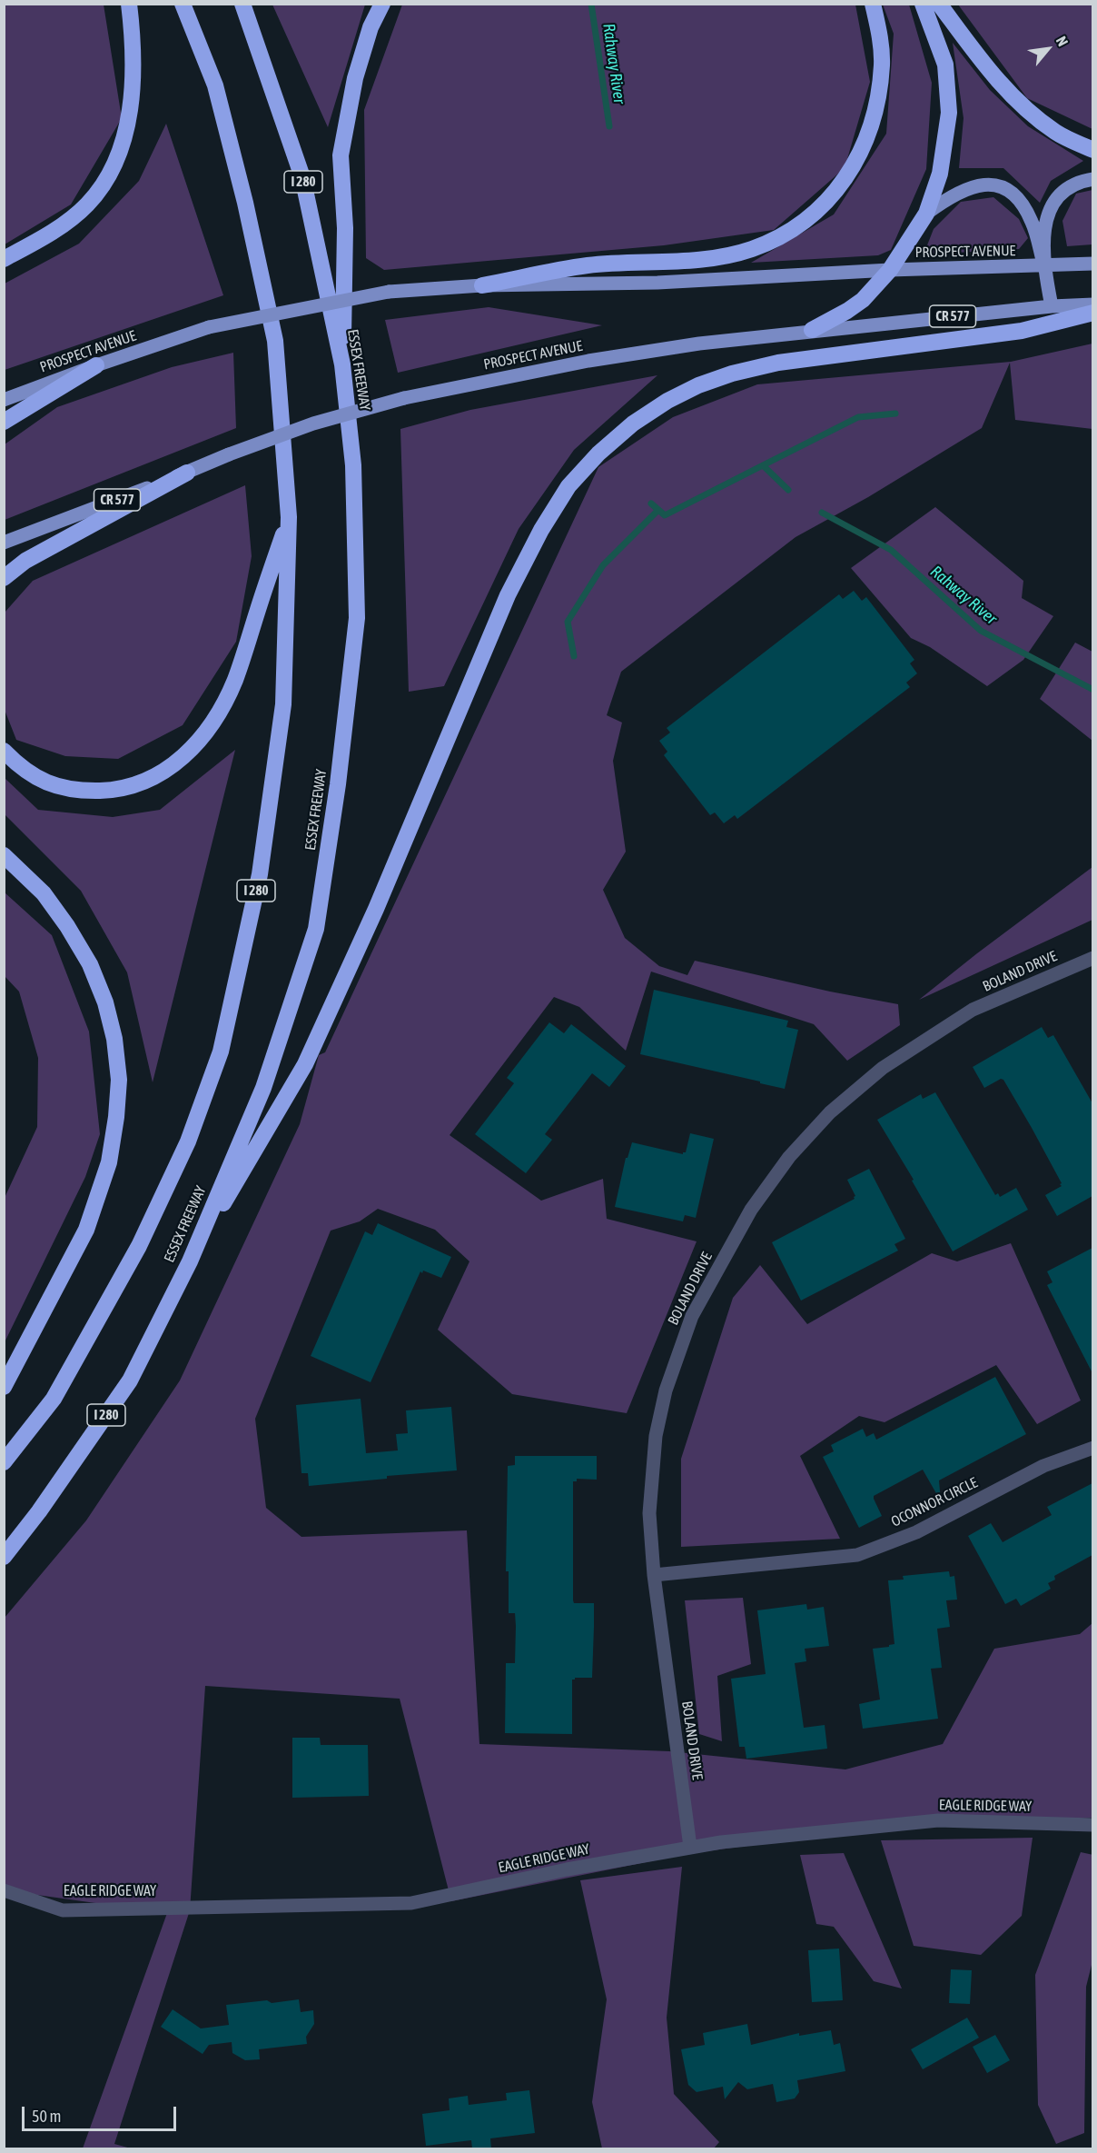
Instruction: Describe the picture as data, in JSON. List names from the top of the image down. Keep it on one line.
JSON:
{"streets":{"highway":["I 280","ESSEX FREEWAY"],"main road":["PROSPECT AVENUE","CR 577"],"street":["BOLAND DRIVE","OCONNOR CIRCLE","EAGLE RIDGE WAY"]},"crossings":[["BOLAND DRIVE","OCONNOR CIRCLE"],["BOLAND DRIVE","EAGLE RIDGE WAY"]],"water":["Rahway River"],"scale_bar":"50 m","north":"top right"}
